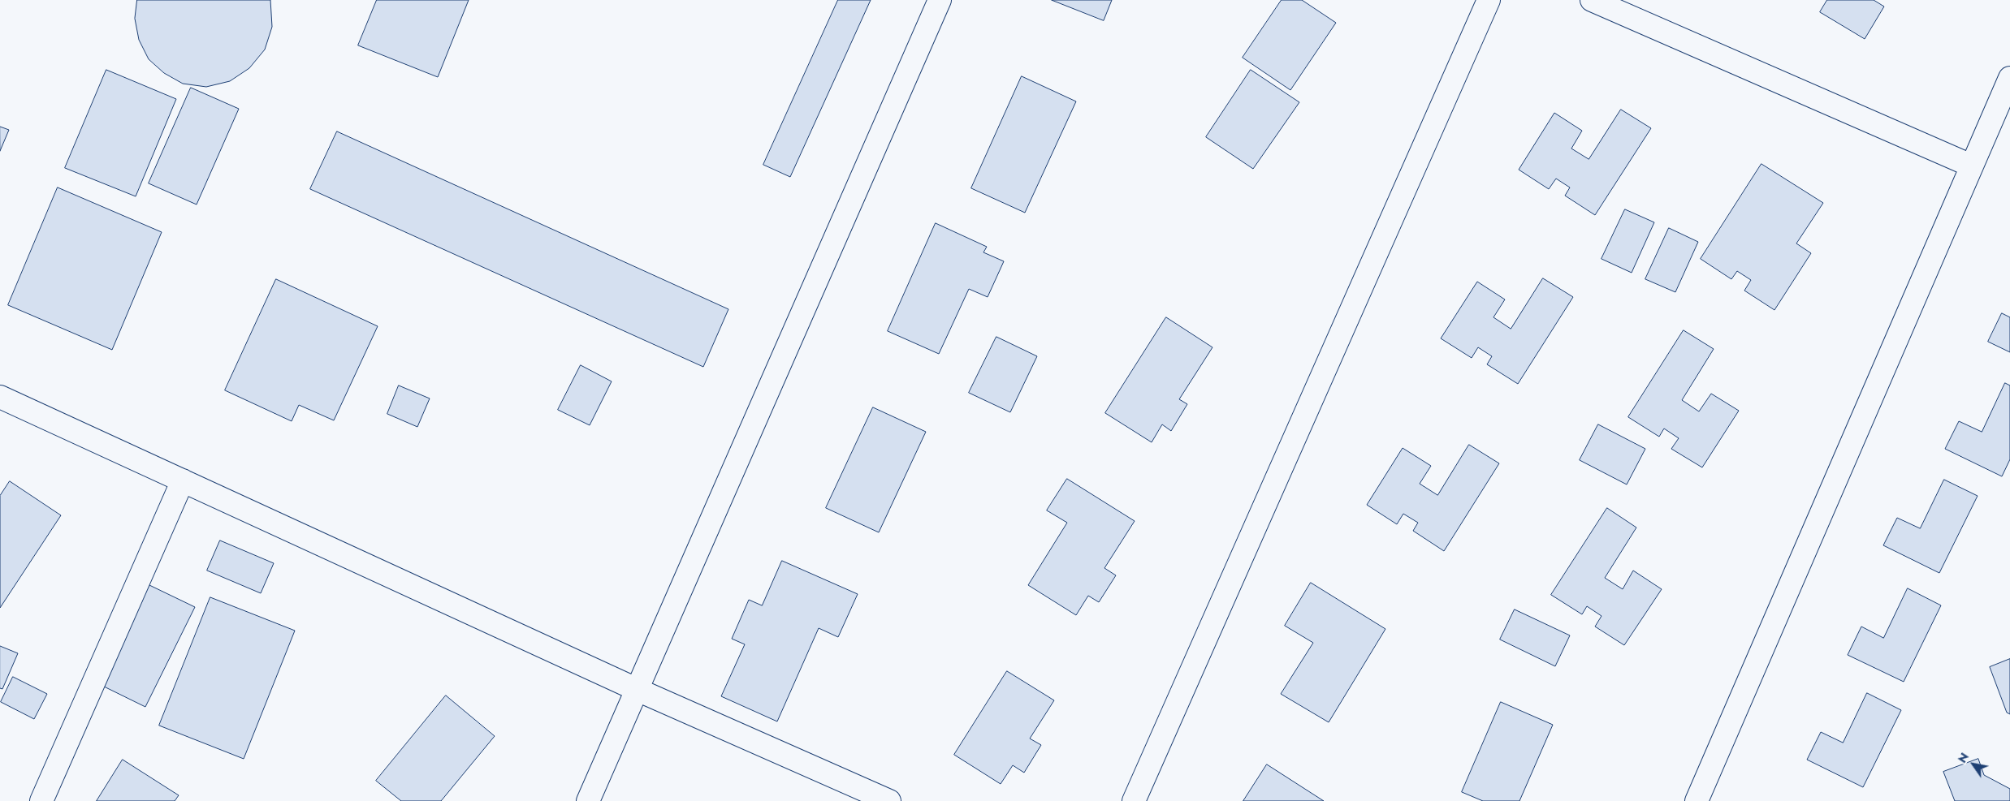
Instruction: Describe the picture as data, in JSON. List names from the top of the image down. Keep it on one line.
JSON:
{"north":"top left"}
